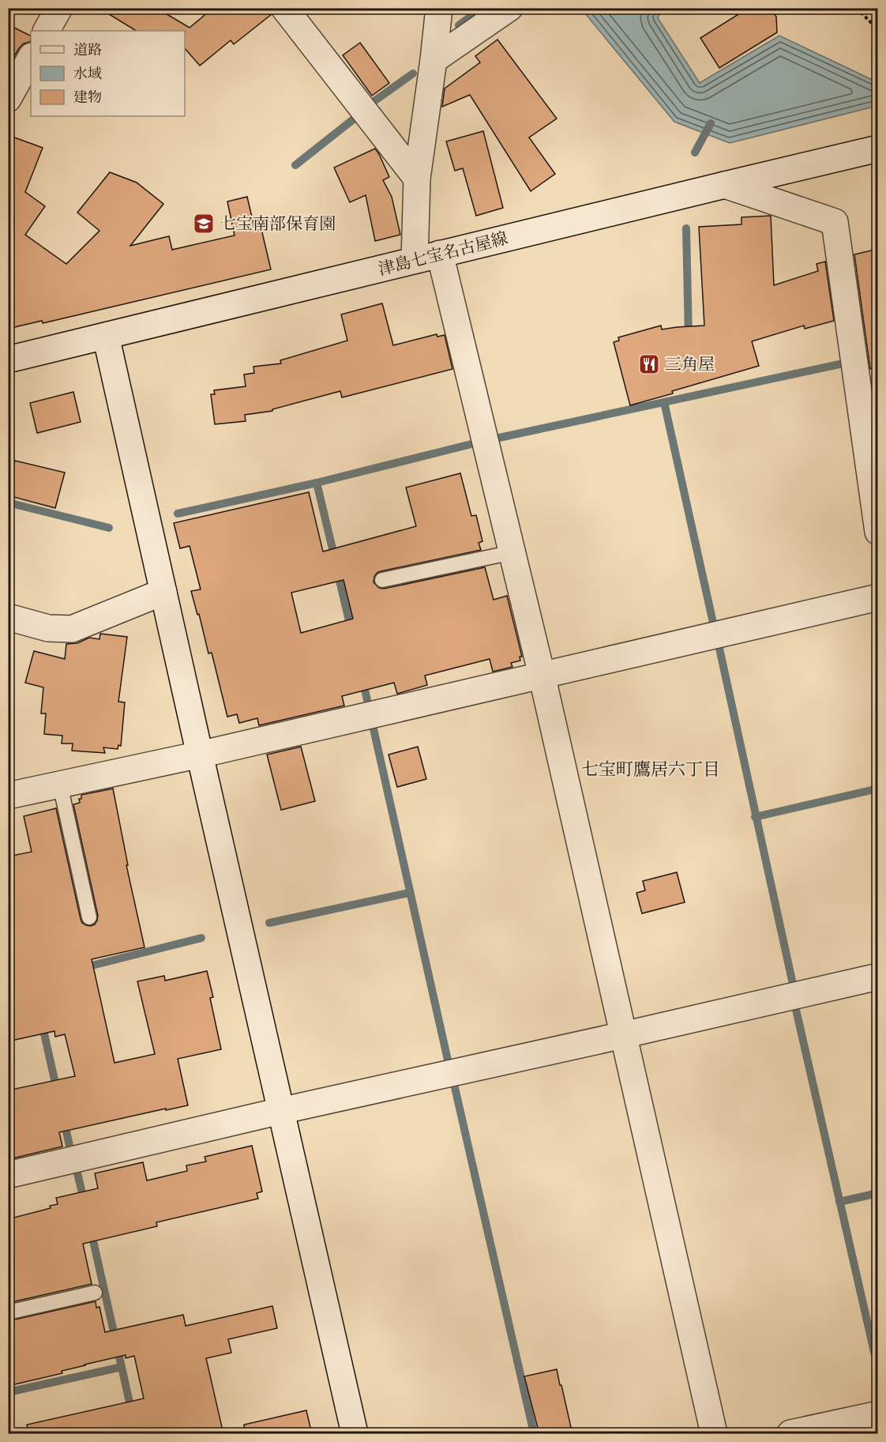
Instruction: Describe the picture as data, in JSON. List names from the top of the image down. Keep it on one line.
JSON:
{"streets":{"street":["津島七宝名古屋線"]},"districts":["七宝町鷹居六丁目"],"places":{"school or university":["七宝南部保育園"],"restaurant":["三角屋"]},"legend":["道路","水域","建物"]}
